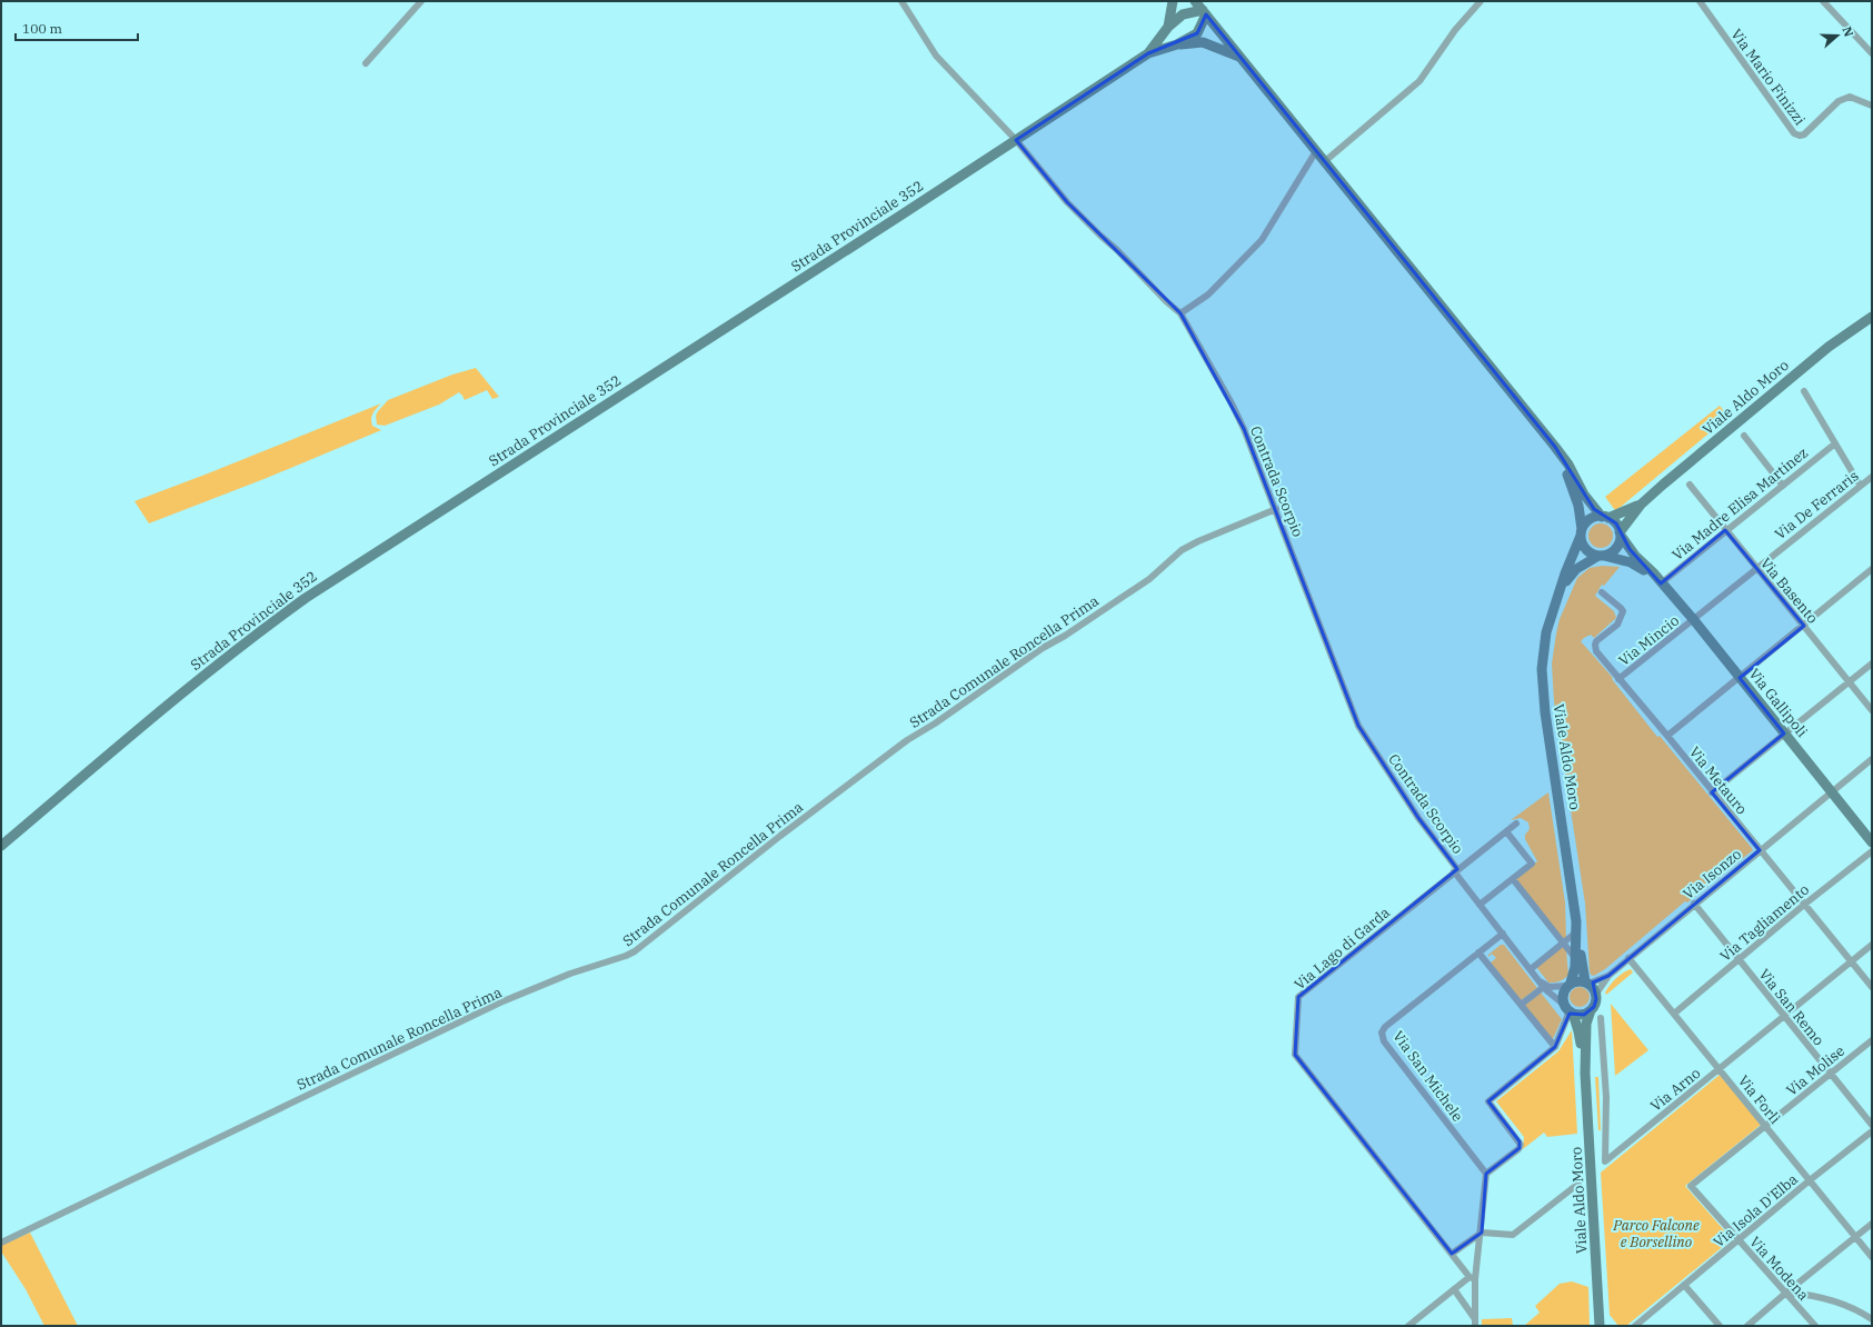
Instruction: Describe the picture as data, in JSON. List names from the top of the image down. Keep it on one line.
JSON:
{"streets":{"main road":["Strada Provinciale 352","Viale Aldo Moro","Via Gallipoli"],"street":["Via Mario Finizzi","Contrada Scorpio","Via Madre Elisa Martinez","Via De Ferraris","Via Basento","Via Mincio","Strada Comunale Roncella Prima","Via Metauro","Via Isonzo","Via Tagliamento","Via Lago di Garda","Via San Remo","Via Molise","Via San Michele","Via Arno","Via Forlì","Via Isola D'Elba","Via Modena"]},"crossings":[["Strada Provinciale 352","Contrada Scorpio"],["Viale Aldo Moro","Contrada Scorpio"],["Viale Aldo Moro","Via Gallipoli"],["Contrada Scorpio","Strada Comunale Roncella Prima"],["Contrada Scorpio","Via Lago di Garda"],["Contrada Scorpio","Via San Michele"],["Via Madre Elisa Martinez","Via Basento"],["Via Madre Elisa Martinez","Via Gallipoli"],["Via De Ferraris","Via Basento"],["Via De Ferraris","Via Mincio"],["Via De Ferraris","Via Gallipoli"],["Via Mincio","Via Gallipoli"],["Via Mincio","Via Metauro"],["Via Gallipoli","Via Isonzo"],["Via Metauro","Via Isonzo"],["Via Metauro","Via Tagliamento"],["Via Metauro","Via Arno"],["Via Isonzo","Via San Remo"],["Via Isonzo","Via Forlì"],["Via Tagliamento","Via San Remo"],["Via Tagliamento","Via Forlì"],["Via San Remo","Via Molise"],["Via San Remo","Via Arno"],["Via Molise","Via Forlì"],["Via Molise","Via Modena"],["Via Arno","Via Forlì"],["Via Forlì","Via Isola D'Elba"],["Via Isola D'Elba","Via Modena"]],"parks":["Parco Falcone e Borsellino"],"scale_bar":"100 m","north":"right"}
